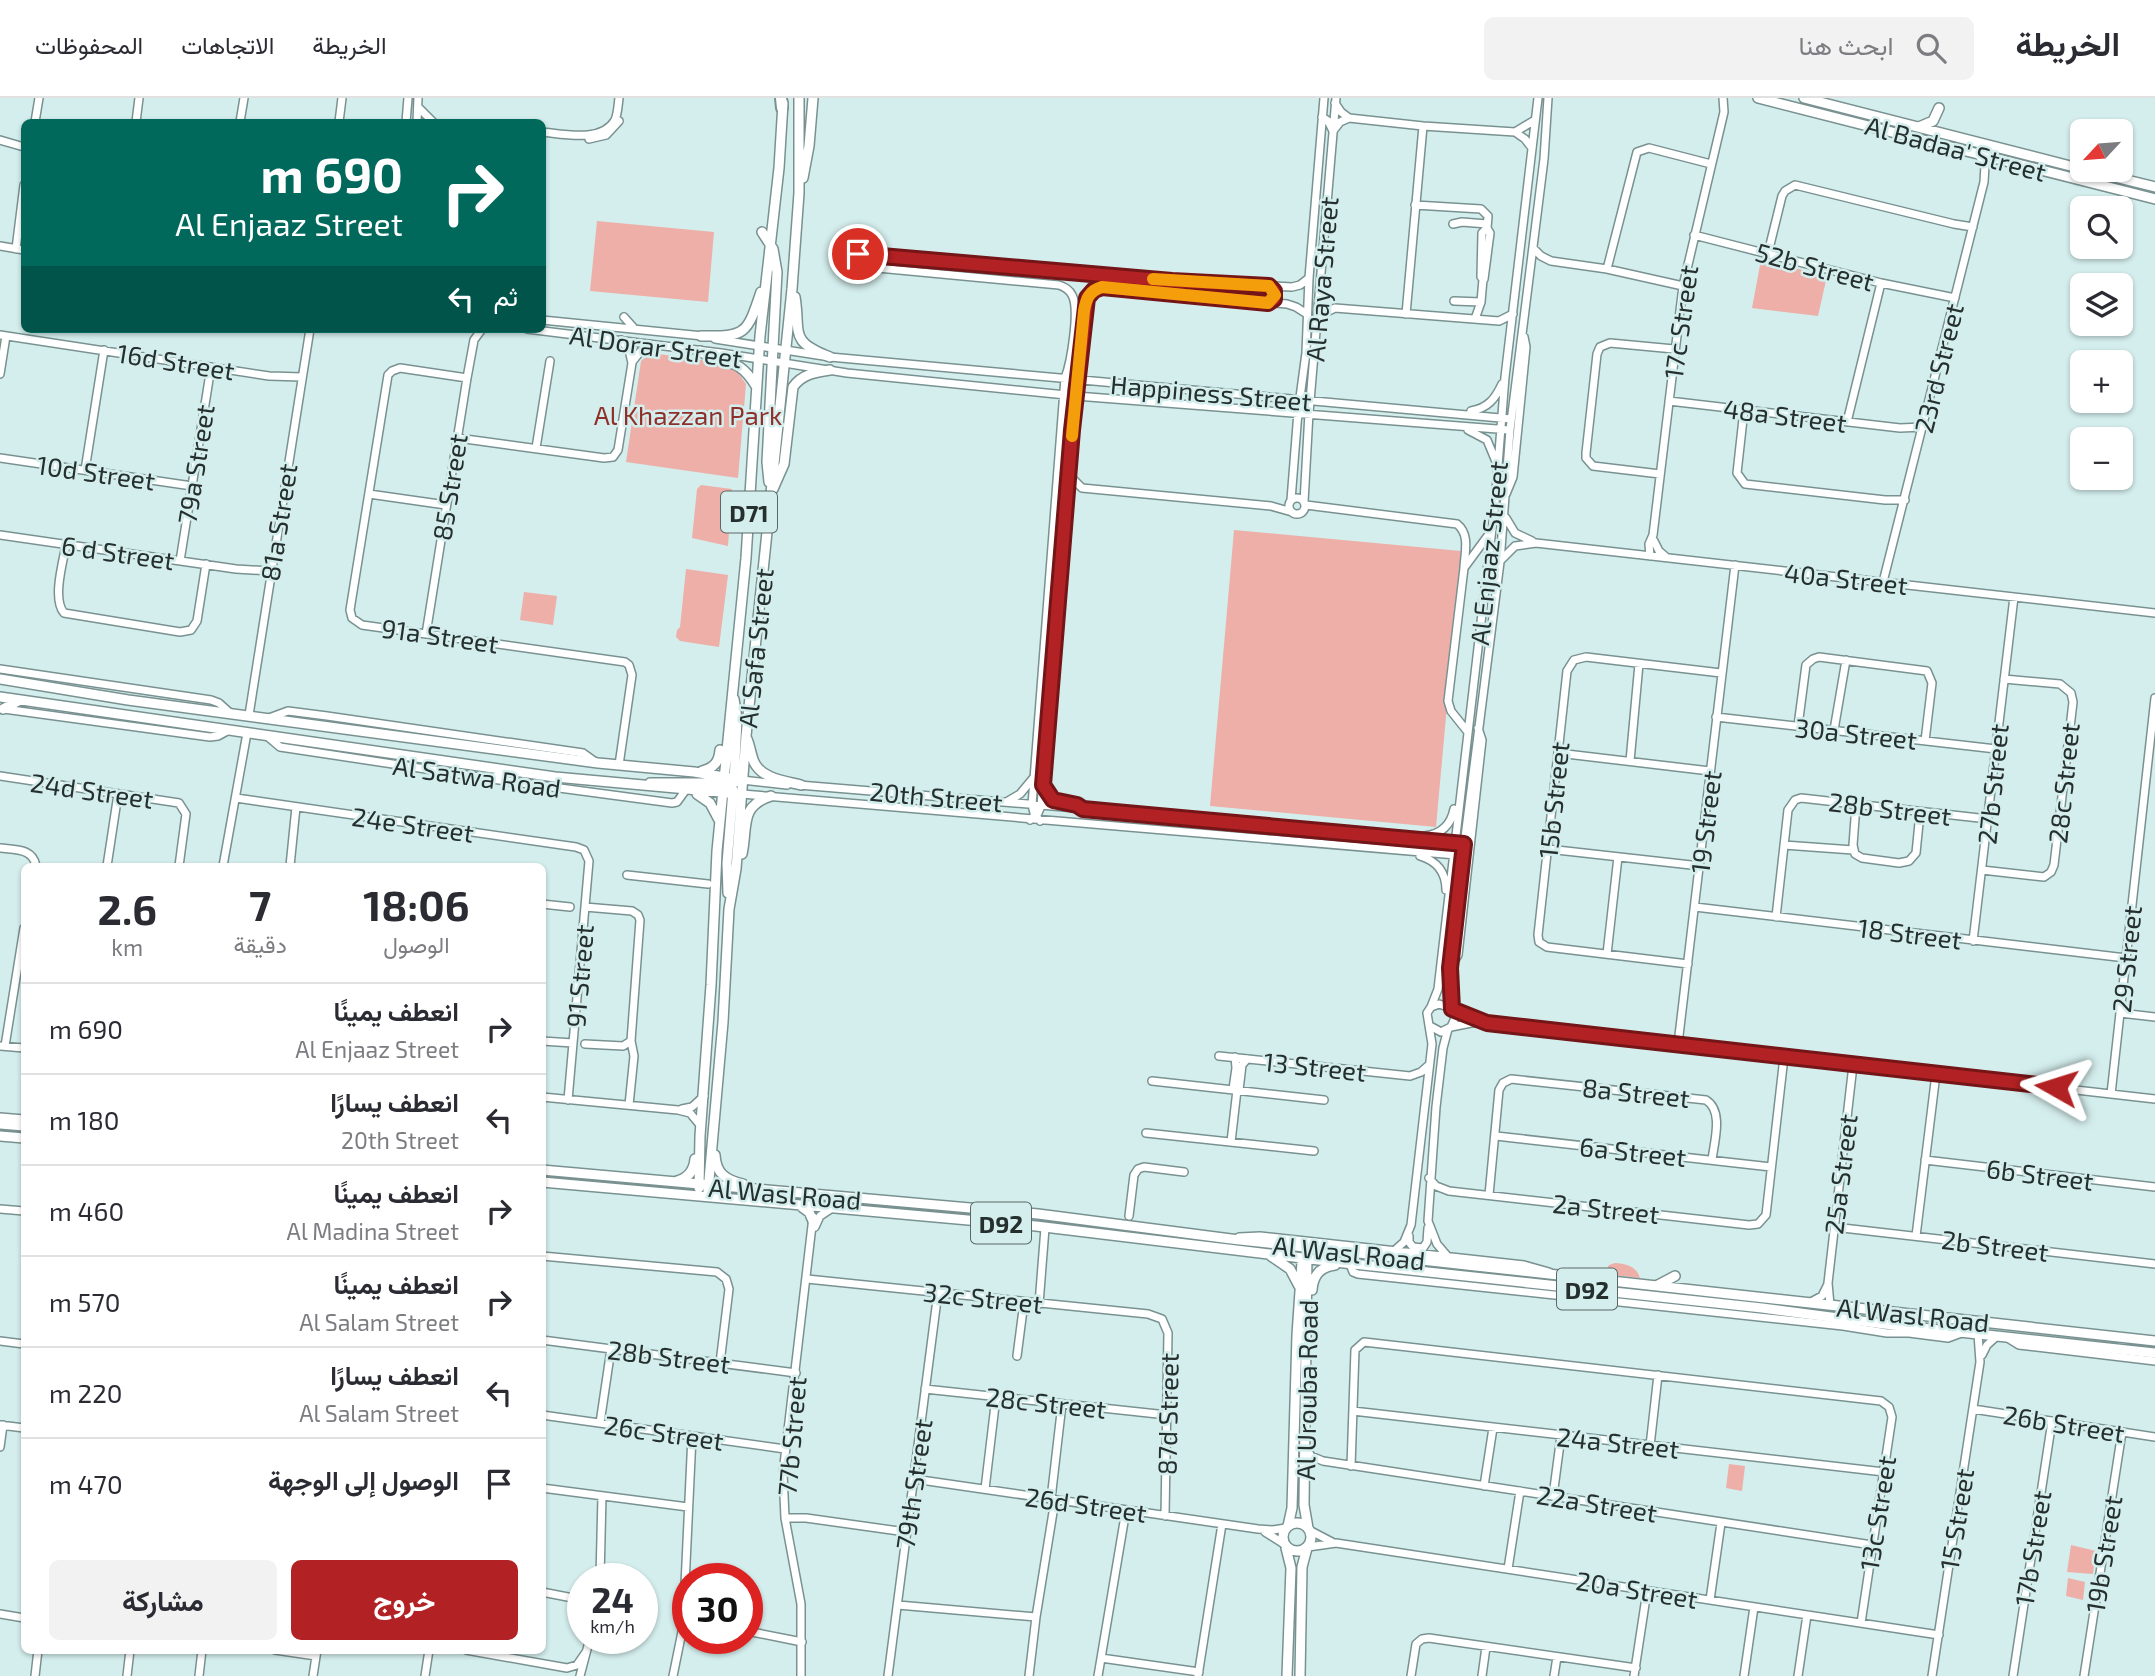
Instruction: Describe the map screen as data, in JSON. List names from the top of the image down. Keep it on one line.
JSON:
{"streets":{"main road":["Al Badaa' Street","D71","Al Safa Street","Al Satwa Road","Al Wasl Road","D92","Al Urouba Road"],"street":["52b Street","Al Raya Street","17c Street","Al Dorar Street","16d Street","23rd Street","Happiness Street","48a Street","79a Street","10d Street","85 Street","81a Street","6 d Street","Al Enjaaz Street","40a Street","91a Street","30a Street","28c Street","27b Street","24d Street","20th Street","15b Street","28b Street","19 Street","24e Street","18 Street","29 Street","91 Street","13 Street","8a Street","6a Street","25a Street","6b Street","2a Street","2b Street","32c Street","87d Street","26b Street","26c Street","77b Street","24a Street","79th Street","22a Street","26d Street","13c Street","15 Street","17b Street","19b Street","20a Street"]},"crossings":[["Al Badaa' Street","23rd Street"],["52b Street","17c Street"],["52b Street","23rd Street"],["Al Raya Street","Happiness Street"],["17c Street","48a Street"],["17c Street","40a Street"],["Al Dorar Street","Happiness Street"],["Al Dorar Street","Al Safa Street"],["16d Street","79a Street"],["16d Street","81a Street"],["23rd Street","48a Street"],["23rd Street","40a Street"],["Happiness Street","Al Enjaaz Street"],["Happiness Street","Al Safa Street"],["79a Street","10d Street"],["79a Street","6 d Street"],["85 Street","91a Street"],["81a Street","6 d Street"],["81a Street","Al Satwa Road"],["Al Enjaaz Street","40a Street"],["Al Enjaaz Street","20th Street"],["40a Street","27b Street"],["40a Street","19 Street"],["91a Street","Al Satwa Road"],["Al Safa Street","Al Satwa Road"],["Al Safa Street","20th Street"],["Al Safa Street","Al Wasl Road"],["30a Street","27b Street"],["30a Street","19 Street"],["Al Satwa Road","20th Street"],["28c Street","27b Street"],["28c Street","87d Street"],["28c Street","79th Street"],["27b Street","28b Street"],["27b Street","18 Street"],["28b Street","77b Street"],["19 Street","18 Street"],["24e Street","91 Street"],["18 Street","29 Street"],["8a Street","6a Street"],["6a Street","2a Street"],["25a Street","Al Wasl Road"],["25a Street","2b Street"],["Al Wasl Road","Al Urouba Road"],["Al Wasl Road","77b Street"],["32c Street","87d Street"],["32c Street","77b Street"],["32c Street","79th Street"],["Al Urouba Road","22a Street"],["Al Urouba Road","26d Street"],["Al Urouba Road","20a Street"],["87d Street","26d Street"],["26b Street","15 Street"],["26b Street","17b Street"],["26b Street","19b Street"],["26c Street","77b Street"],["24a Street","13c Street"],["79th Street","26d Street"],["22a Street","13c Street"],["26d Street","20a Street"],["13c Street","20a Street"],["15 Street","20a Street"]],"parks":["Al Khazzan Park"],"north":"bottom left","page":{"header":"الخريطة","search":"ابحث هنا","nav":["الخريطة","الاتجاهات","المحفوظات"],"map_buttons":["+","−"],"turn":["690 m","Al Enjaaz Street"],"then":"ثم","eta":["18:06","الوصول","7","دقيقة","2.6","km"],"list":[{"name":"انعطف يمينًا","note":"Al Enjaaz Street","value":"690 m"},{"name":"انعطف يسارًا","note":"20th Street","value":"180 m"},{"name":"انعطف يمينًا","note":"Al Madina Street","value":"460 m"},{"name":"انعطف يمينًا","note":"Al Salam Street","value":"570 m"},{"name":"انعطف يسارًا","note":"Al Salam Street","value":"220 m"},{"name":"الوصول إلى الوجهة","value":"470 m"}],"buttons":["خروج","مشاركة"],"speed":"24 km/h","limit":"30"}}
